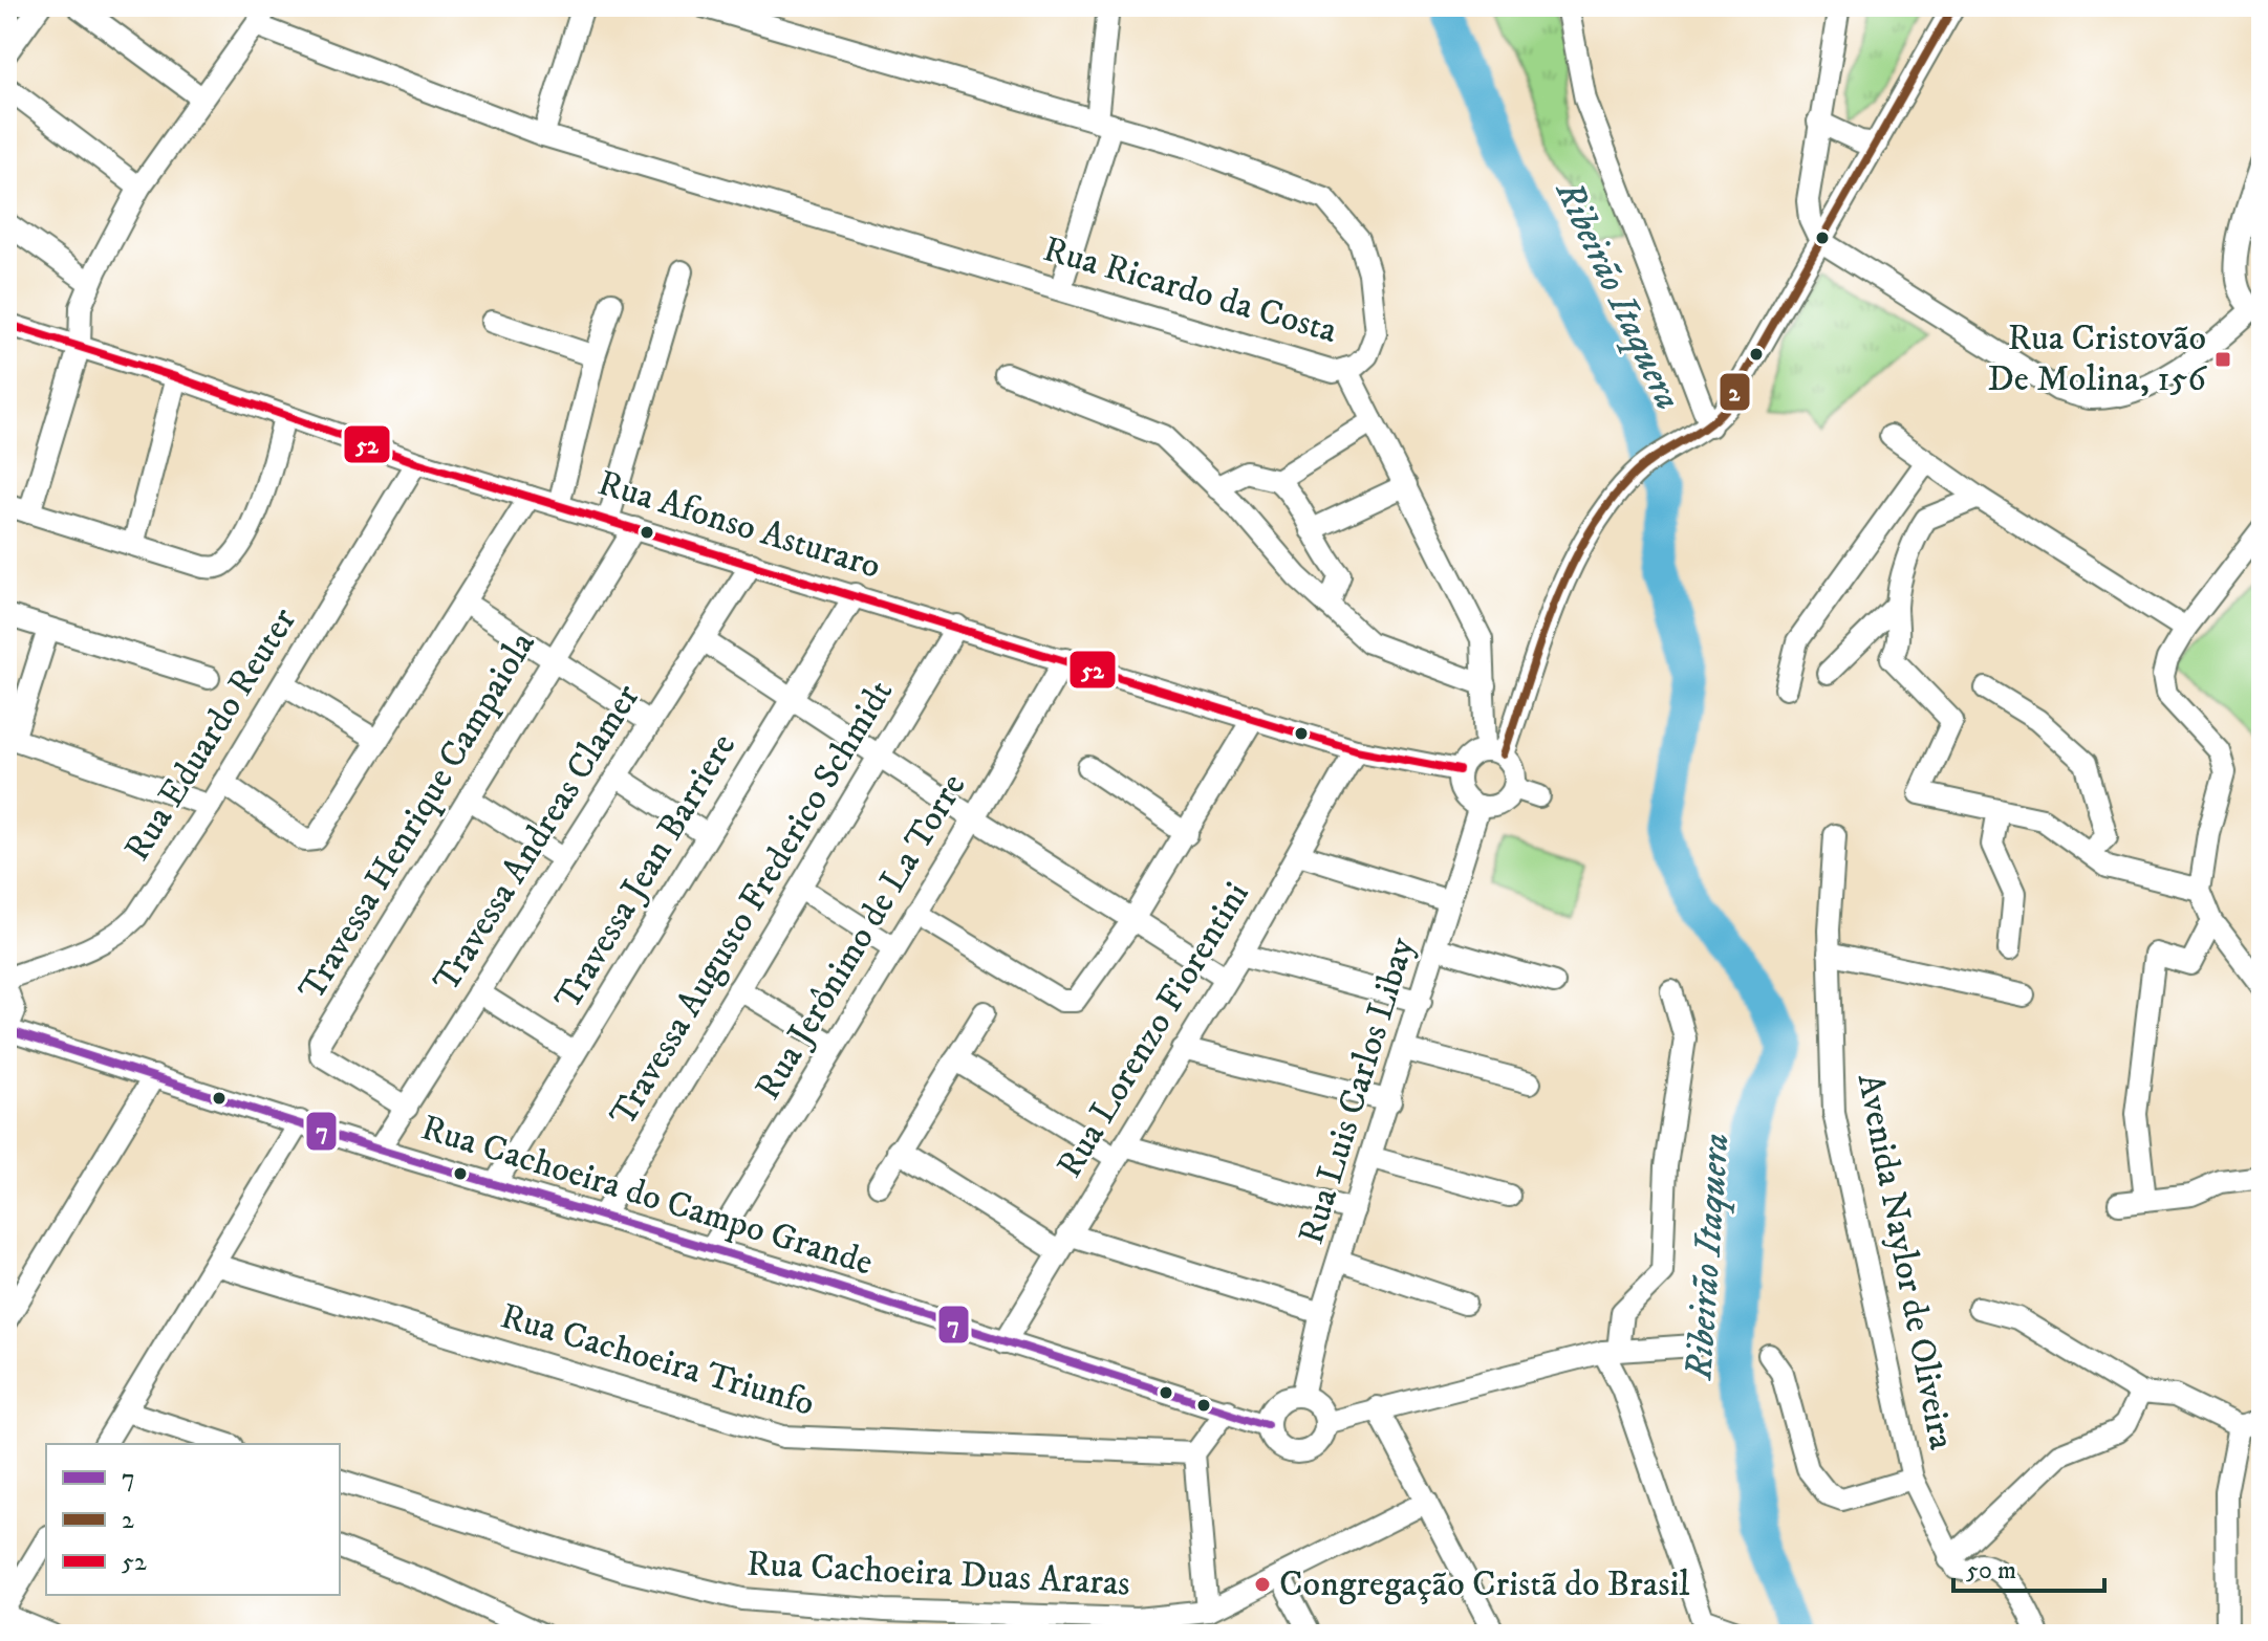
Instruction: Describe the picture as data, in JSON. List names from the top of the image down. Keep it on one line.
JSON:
{"streets":{"street":["Rua Ricardo da Costa","Rua Afonso Asturaro","Rua Eduardo Reuter","Travessa Henrique Campaiola","Travessa Andreas Clamer","Travessa Jean Barriere","Travessa Augusto Frederico Schmidt","Rua Jerônimo de La Torre","Rua Lorenzo Fiorentini","Rua Luis Carlos Libay","Rua Cachoeira do Campo Grande","Avenida Naylor de Oliveira","Rua Cachoeira Triunfo","Rua Cachoeira Duas Araras"]},"crossings":[["Rua Afonso Asturaro","Rua Eduardo Reuter"],["Rua Afonso Asturaro","Travessa Henrique Campaiola"],["Rua Afonso Asturaro","Travessa Andreas Clamer"],["Rua Afonso Asturaro","Travessa Jean Barriere"],["Rua Afonso Asturaro","Travessa Augusto Frederico Schmidt"],["Rua Afonso Asturaro","Rua Jerônimo de La Torre"],["Rua Afonso Asturaro","Rua Lorenzo Fiorentini"],["Rua Afonso Asturaro","Rua Luis Carlos Libay"],["Travessa Henrique Campaiola","Travessa Andreas Clamer"],["Travessa Andreas Clamer","Rua Cachoeira do Campo Grande"],["Travessa Jean Barriere","Rua Cachoeira do Campo Grande"],["Travessa Augusto Frederico Schmidt","Rua Cachoeira do Campo Grande"],["Rua Jerônimo de La Torre","Rua Cachoeira do Campo Grande"],["Rua Lorenzo Fiorentini","Rua Cachoeira do Campo Grande"],["Rua Luis Carlos Libay","Rua Cachoeira do Campo Grande"]],"water":["Ribeirão Itaquera"],"places":{"transit":["Rua Cristovão De Molina, 156"],"other":["Congregação Cristã do Brasil"]},"lines":["transit line 2","transit line 52","transit line 7"],"legend":["7","2","52"],"scale_bar":"50 m"}
